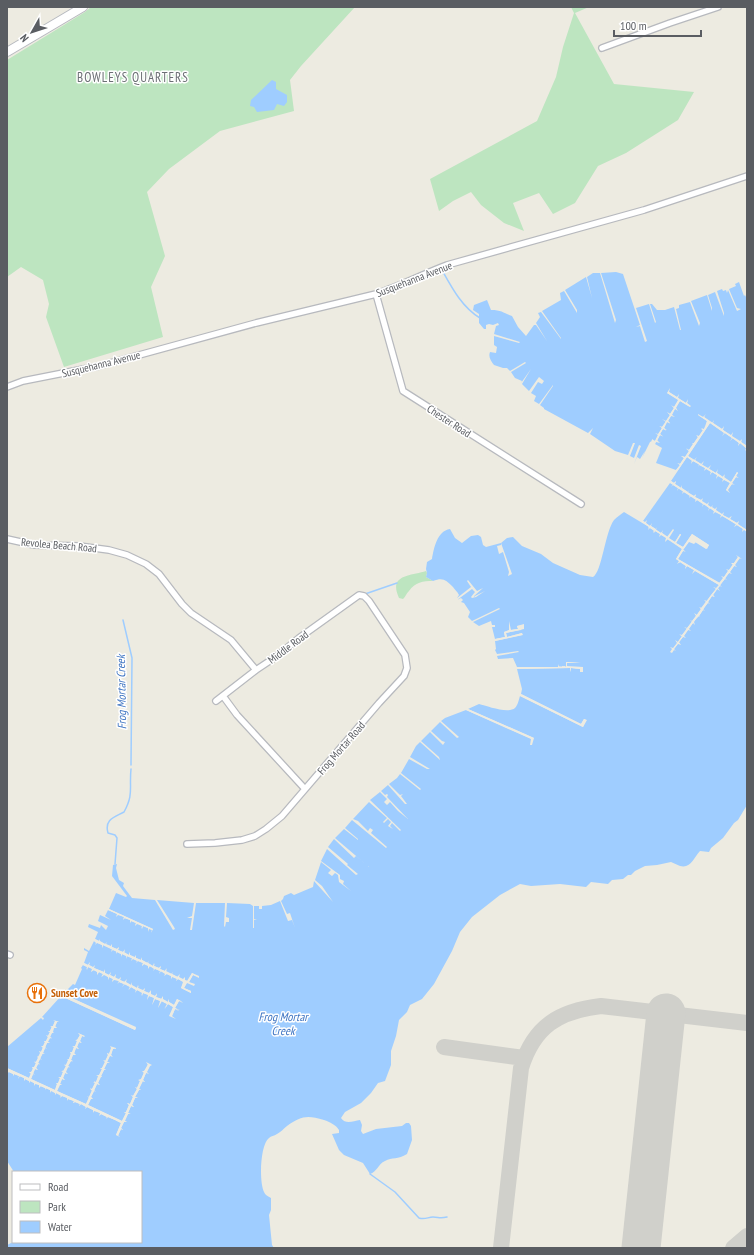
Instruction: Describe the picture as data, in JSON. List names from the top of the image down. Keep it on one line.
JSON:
{"streets":{"street":["Susquehanna Avenue","Chester Road","Revolea Beach Road","Middle Road","Frog Mortar Road"]},"crossings":[["Susquehanna Avenue","Chester Road"],["Revolea Beach Road","Middle Road"],["Middle Road","Frog Mortar Road"]],"districts":["BOWLEYS QUARTERS"],"water":["Frog Mortar Creek"],"places":{"restaurant":["Sunset Cove"]},"legend":["Road","Park","Water"],"scale_bar":"100 m","north":"bottom left"}
